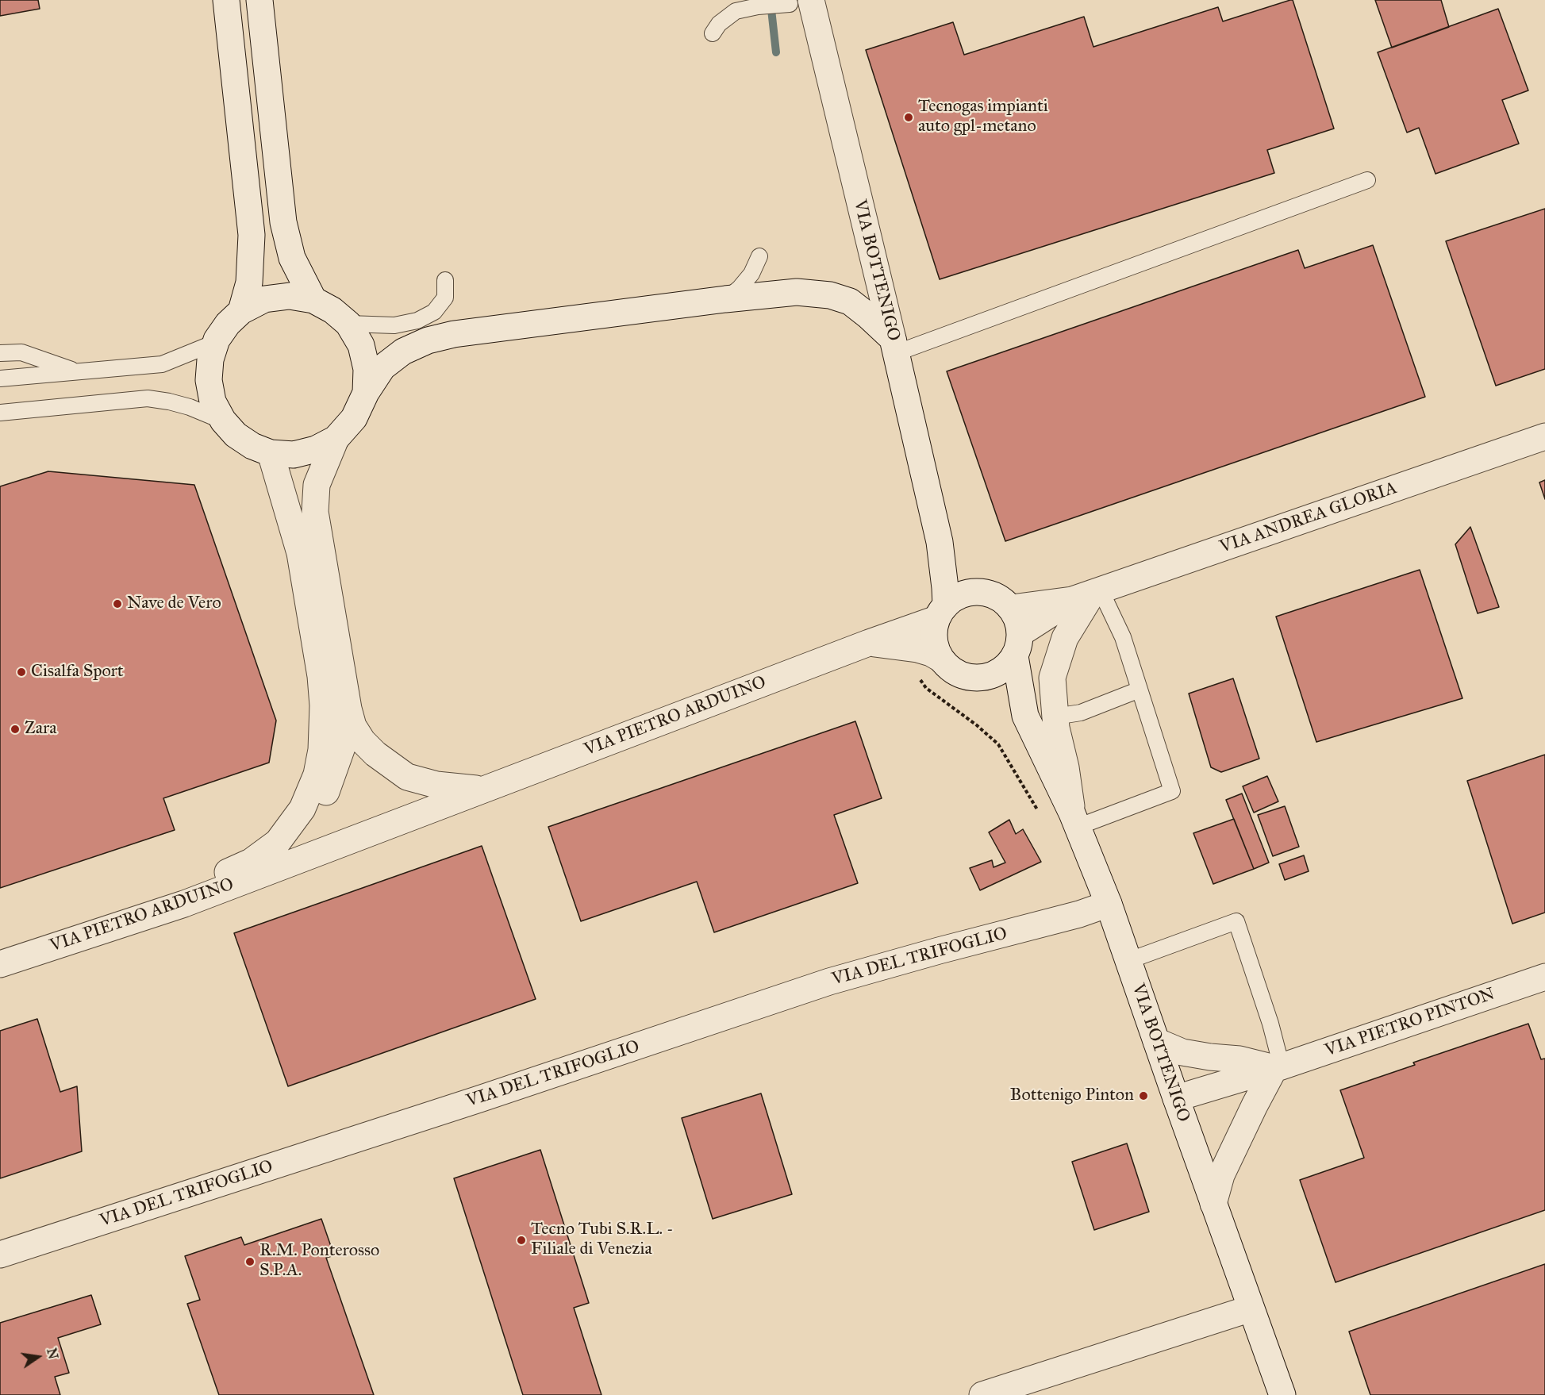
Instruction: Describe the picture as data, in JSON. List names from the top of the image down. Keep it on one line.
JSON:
{"streets":{"street":["VIA BOTTENIGO","VIA ANDREA GLORIA","VIA PIETRO ARDUINO","VIA DEL TRIFOGLIO","VIA PIETRO PINTON"]},"crossings":[["VIA BOTTENIGO","VIA ANDREA GLORIA"],["VIA BOTTENIGO","VIA PIETRO ARDUINO"],["VIA BOTTENIGO","VIA DEL TRIFOGLIO"],["VIA BOTTENIGO","VIA PIETRO PINTON"],["VIA ANDREA GLORIA","VIA PIETRO ARDUINO"]],"places":["Tecnogas impianti auto gpl-metano","Nave de Vero","Cisalfa Sport","Zara","Bottenigo Pinton","Tecno Tubi S.R.L. - Filiale di Venezia","R.M. Ponterosso S.P.A."],"north":"right"}
